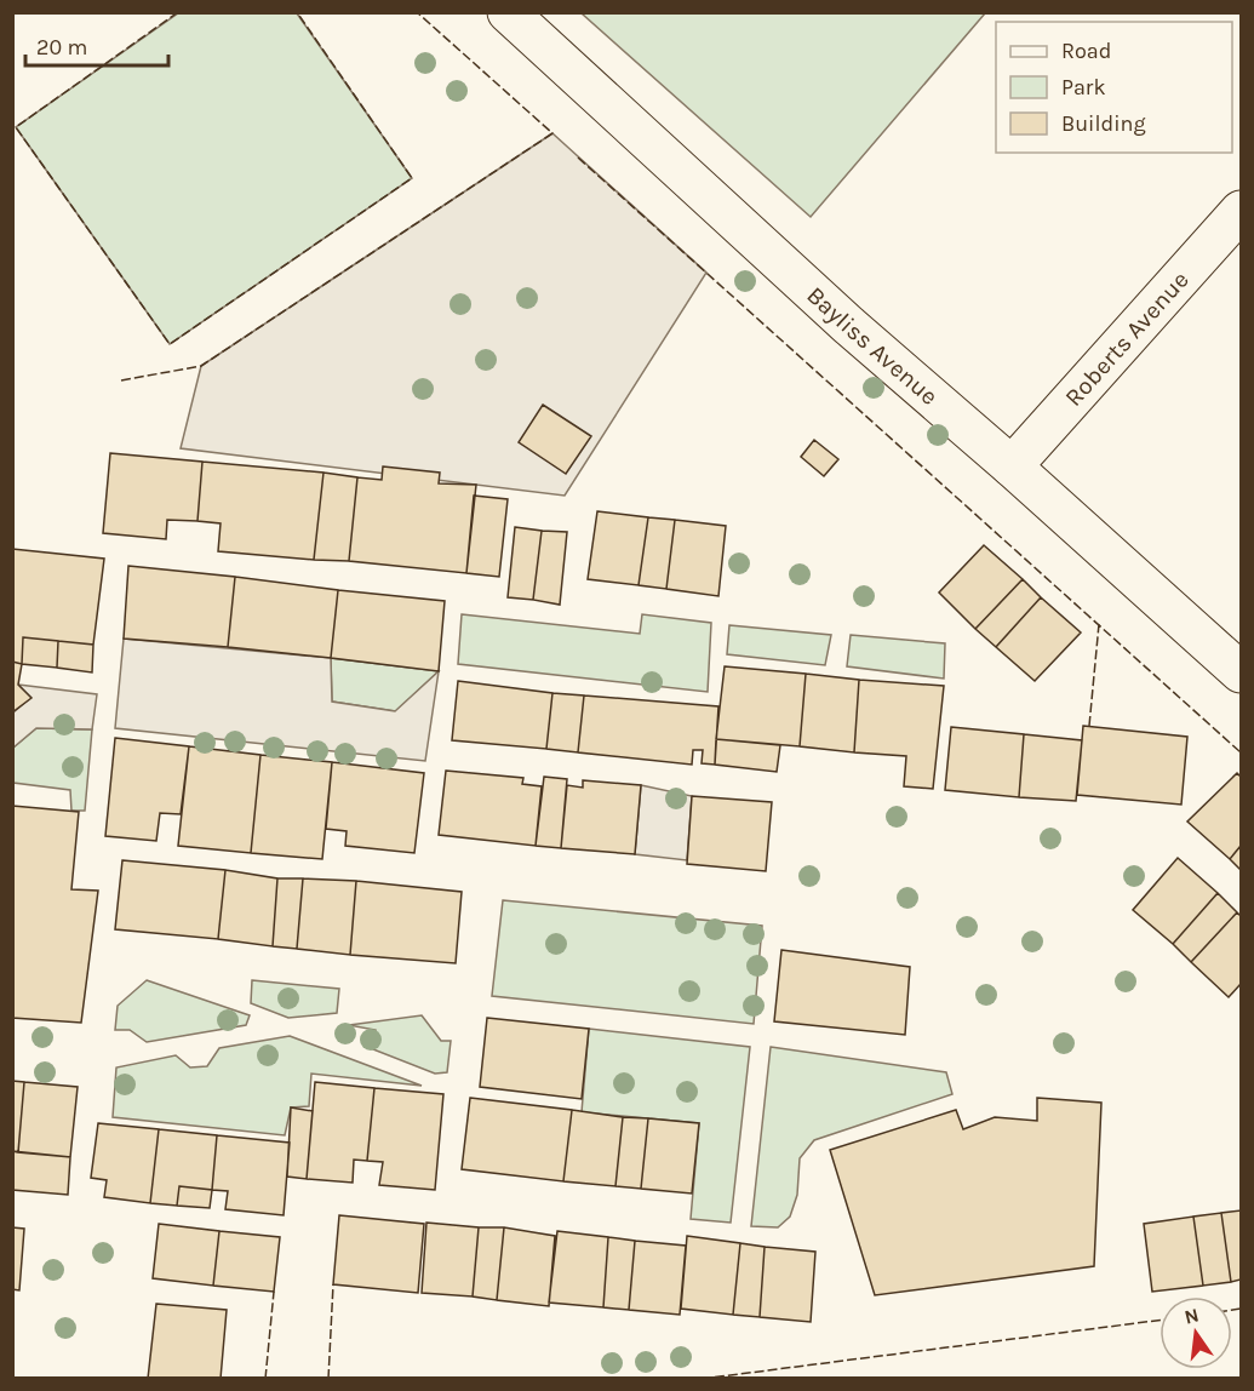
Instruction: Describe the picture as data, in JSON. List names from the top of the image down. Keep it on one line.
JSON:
{"streets":{"street":["Roberts Avenue","Bayliss Avenue"]},"crossings":[["Roberts Avenue","Bayliss Avenue"]],"legend":["Road","Park","Building"],"scale_bar":"20 m","north":"top"}
